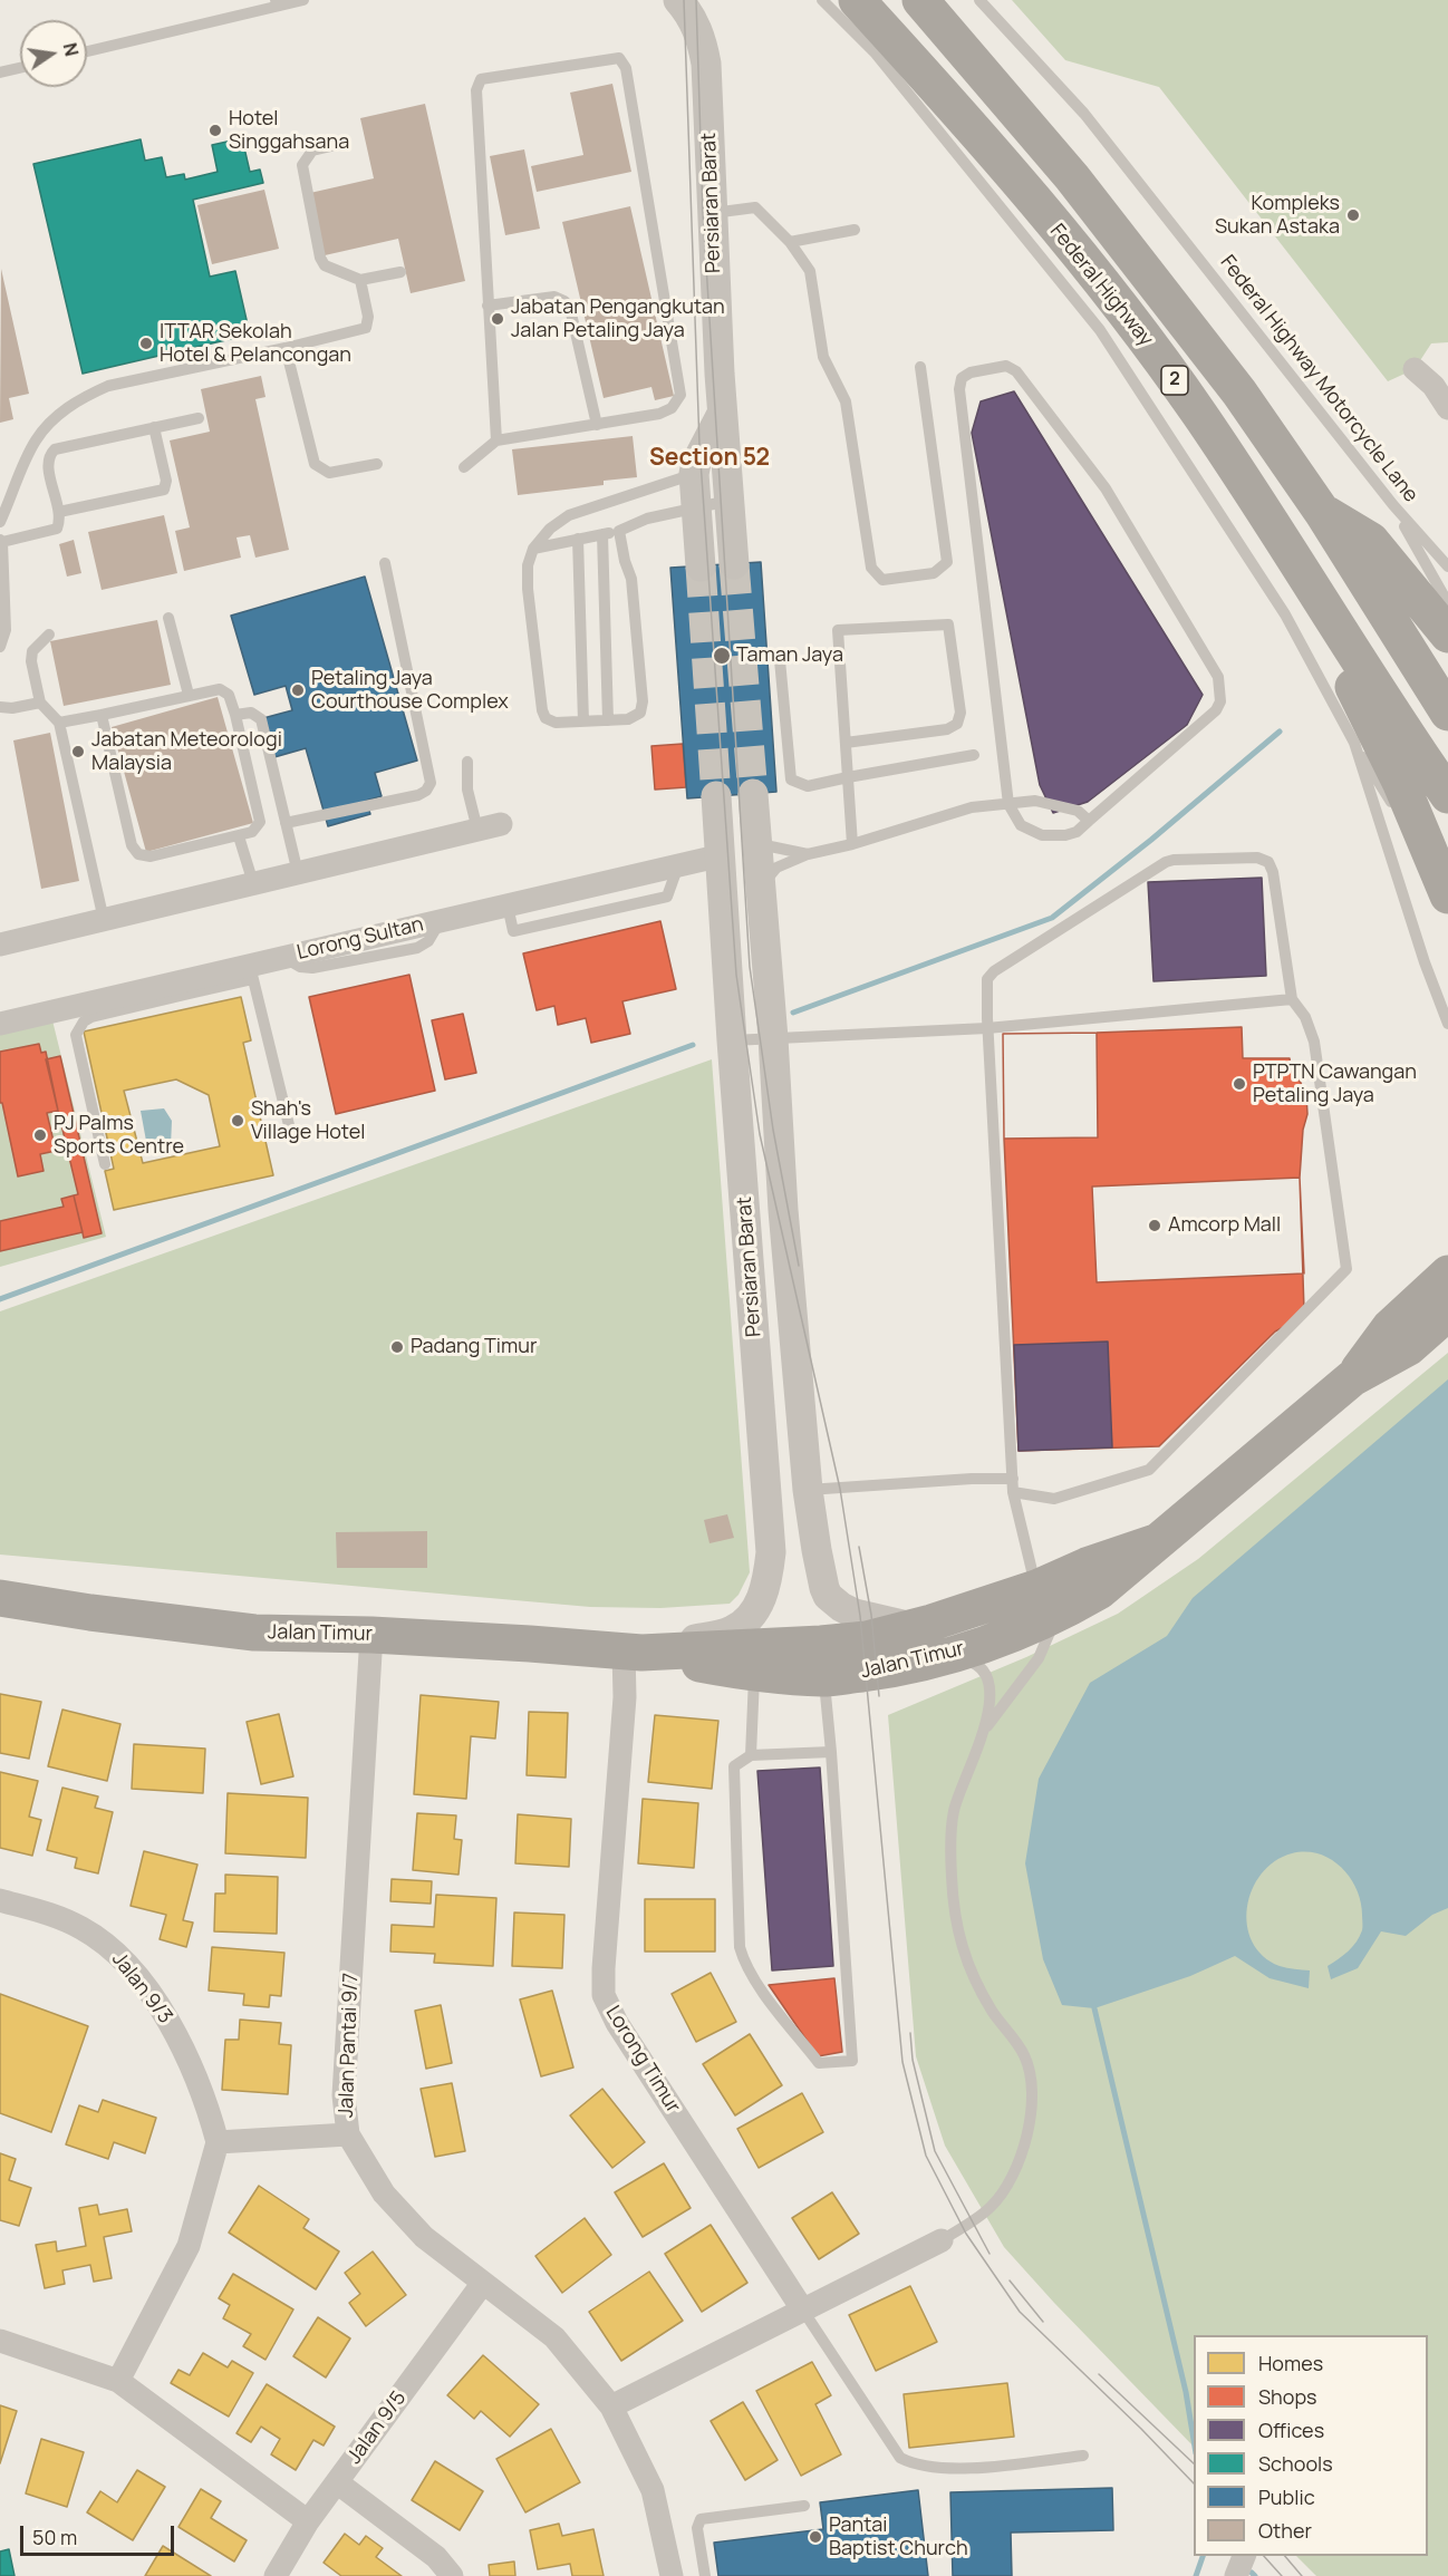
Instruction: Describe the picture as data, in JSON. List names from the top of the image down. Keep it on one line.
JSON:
{"streets":{"highway":["Federal Highway","2"],"main road":["Jalan Timur"],"street":["Persiaran Barat","Lorong Sultan","Jalan 9/3","Jalan Pantai 9/7","Lorong Timur","Jalan 9/5"],"lane":["Federal Highway Motorcycle Lane"]},"crossings":[["Persiaran Barat","Lorong Sultan"],["Persiaran Barat","Jalan Timur"],["Persiaran Barat","Lorong Timur"],["Jalan Timur","Jalan Pantai 9/7"],["Jalan Timur","Lorong Timur"],["Jalan Pantai 9/7","Jalan 9/5"]],"districts":["Section 52"],"places":["Hotel Singgahsana","Kompleks Sukan Astaka","Jabatan Pengangkutan Jalan Petaling Jaya","ITTAR Sekolah Hotel & Pelancongan","Taman Jaya","Petaling Jaya Courthouse Complex","Jabatan Meteorologi Malaysia","PTPTN Cawangan Petaling Jaya","Shah's Village Hotel","PJ Palms Sports Centre","Amcorp Mall","Padang Timur","Pantai Baptist Church"],"legend":["Homes","Shops","Offices","Schools","Public","Other"],"scale_bar":"50 m","north":"right"}
